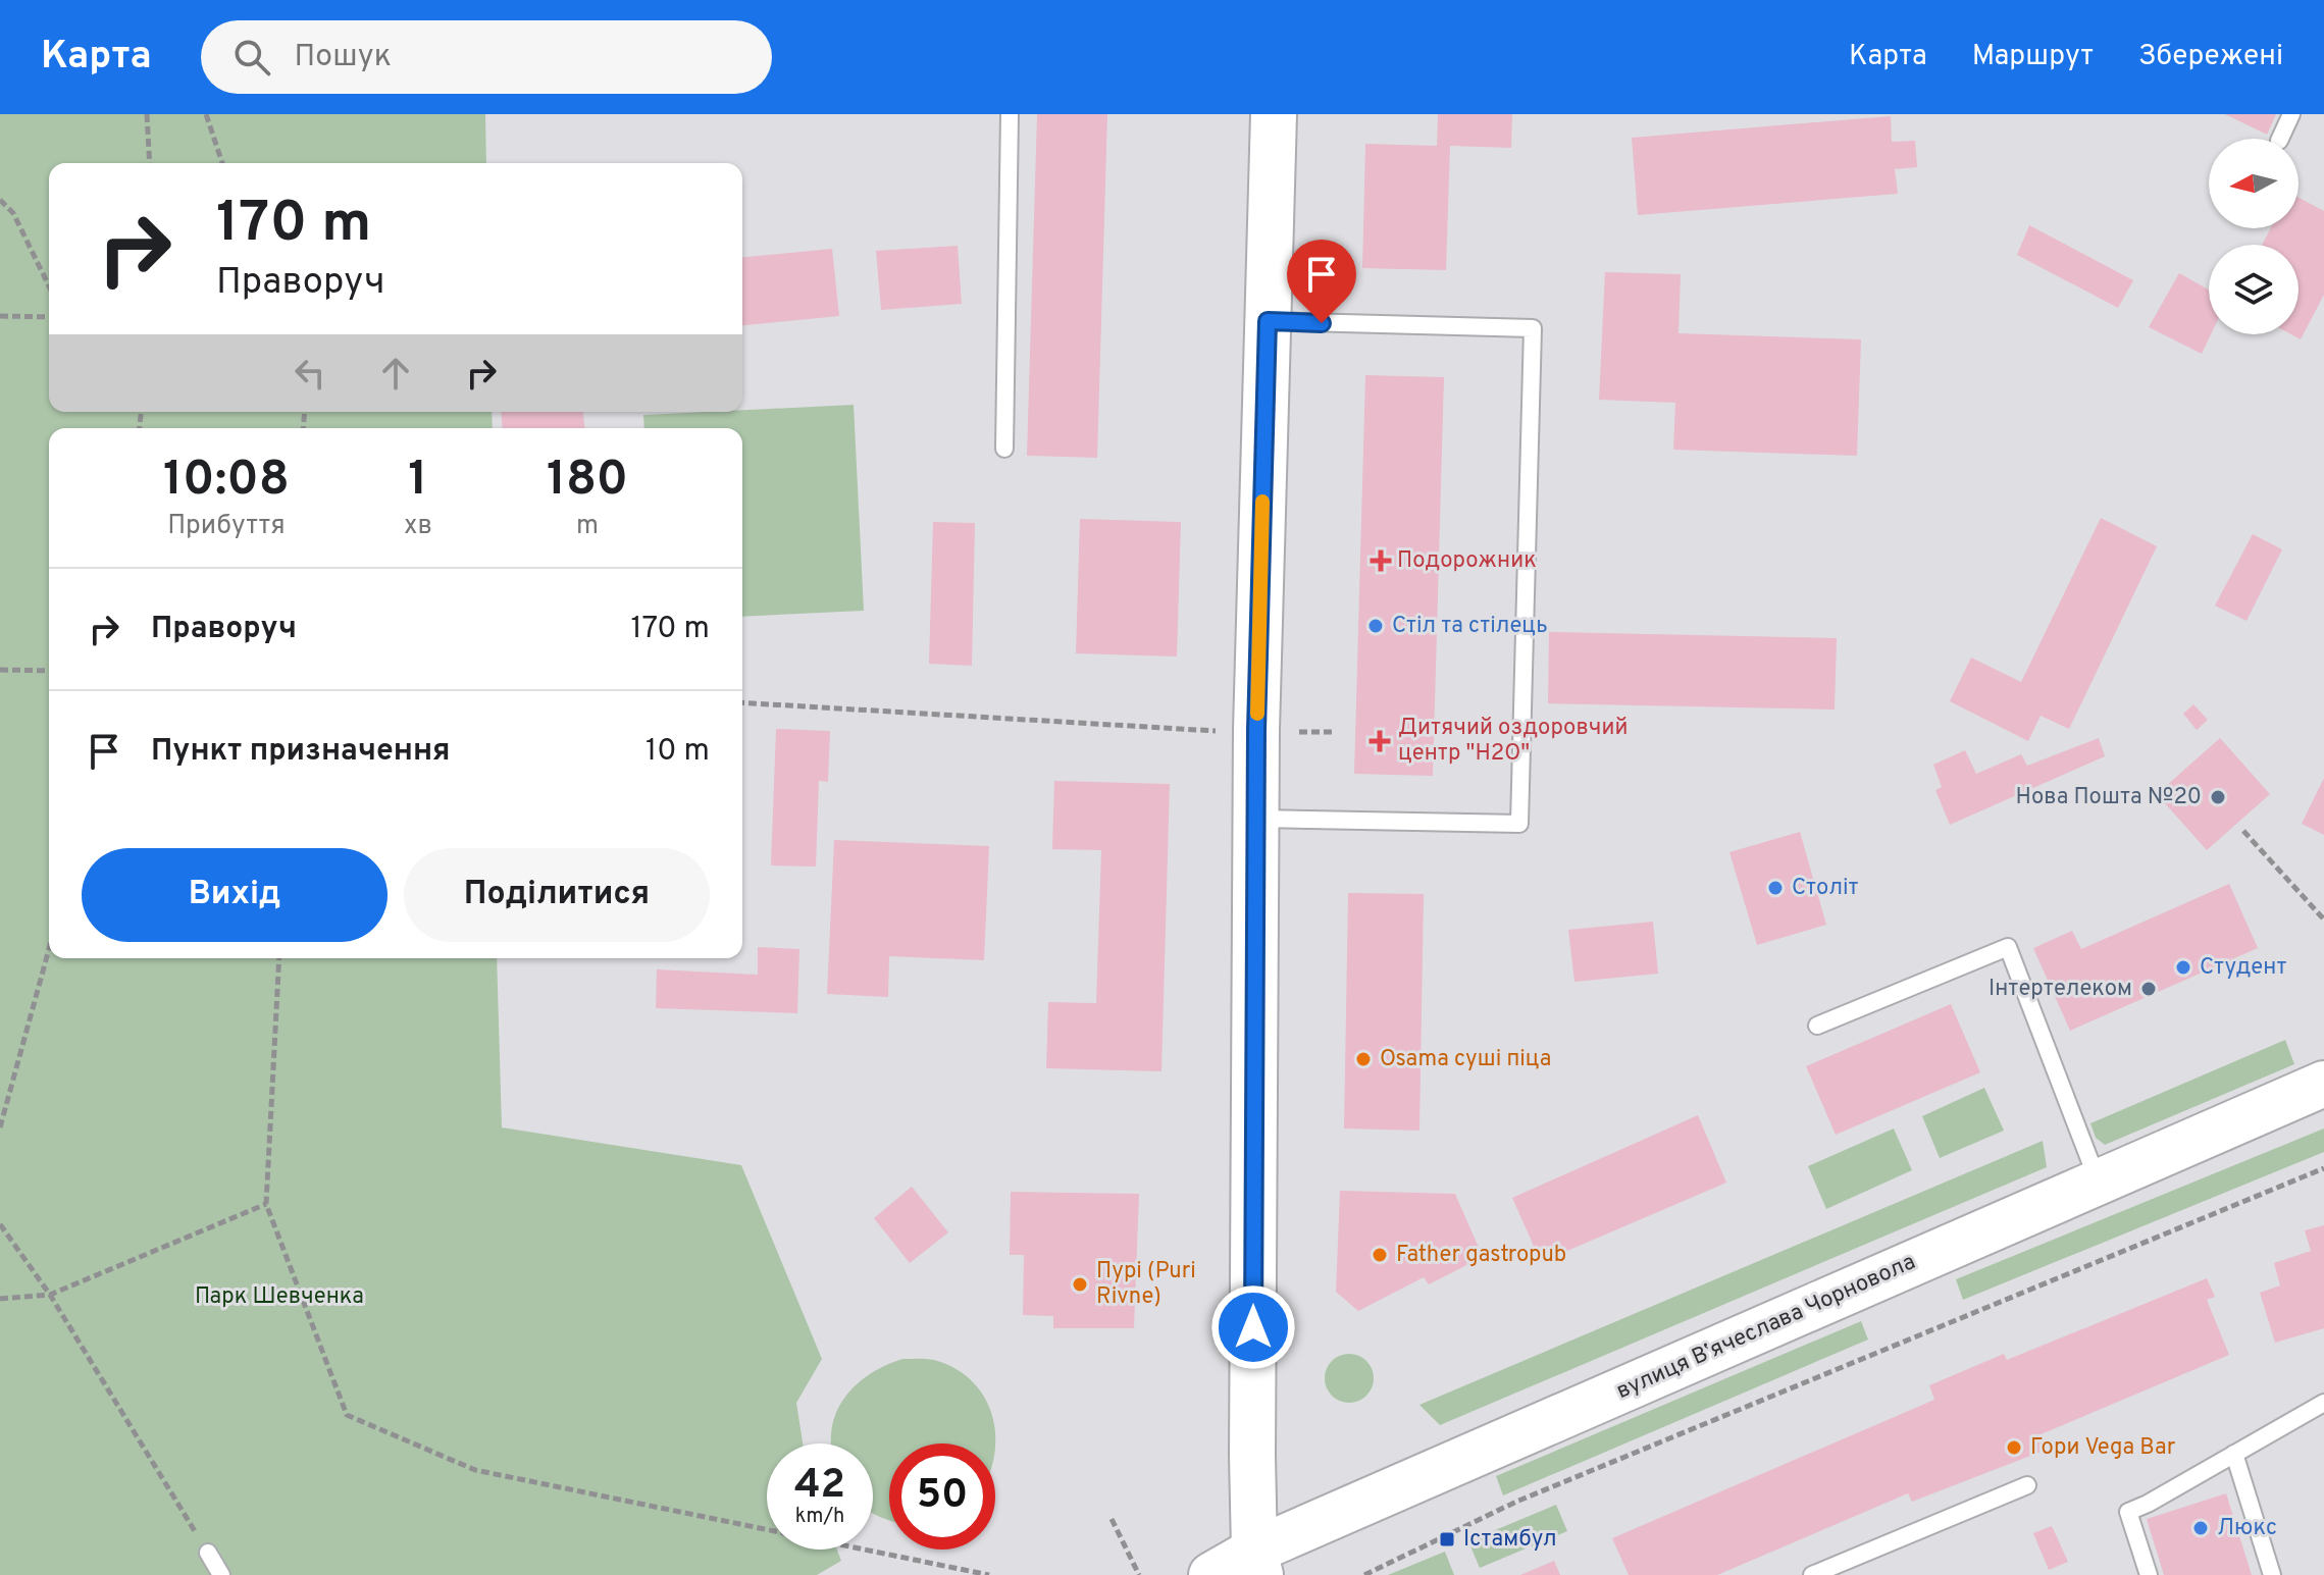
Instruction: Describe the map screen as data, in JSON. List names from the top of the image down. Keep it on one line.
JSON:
{"streets":{"main road":["вулиця Вʼячеслава Чорновола"]},"parks":["Парк Шевченка"],"places":{"health":["Подорожник","Дитячий оздоровчий центр \"H2O\""],"other":["Стіл та стілець","Нова Пошта №20","Століт","Студент","Інтертелеком","Osama суші піца","Father gastropub","Пурі (Puri Rivne)","Гори Vega Bar","Люкс"],"transit":["Істамбул"]},"north":"left","page":{"header":"Карта","search":"Пошук","nav":["Карта","Маршрут","Збережені"],"turn":["170 m","Праворуч"],"eta":["10:08","Прибуття","1","хв","180","m"],"list":[{"name":"Праворуч","value":"170 m"},{"name":"Пункт призначення","value":"10 m"}],"buttons":["Вихід","Поділитися"],"speed":"42 km/h","limit":"50"}}
